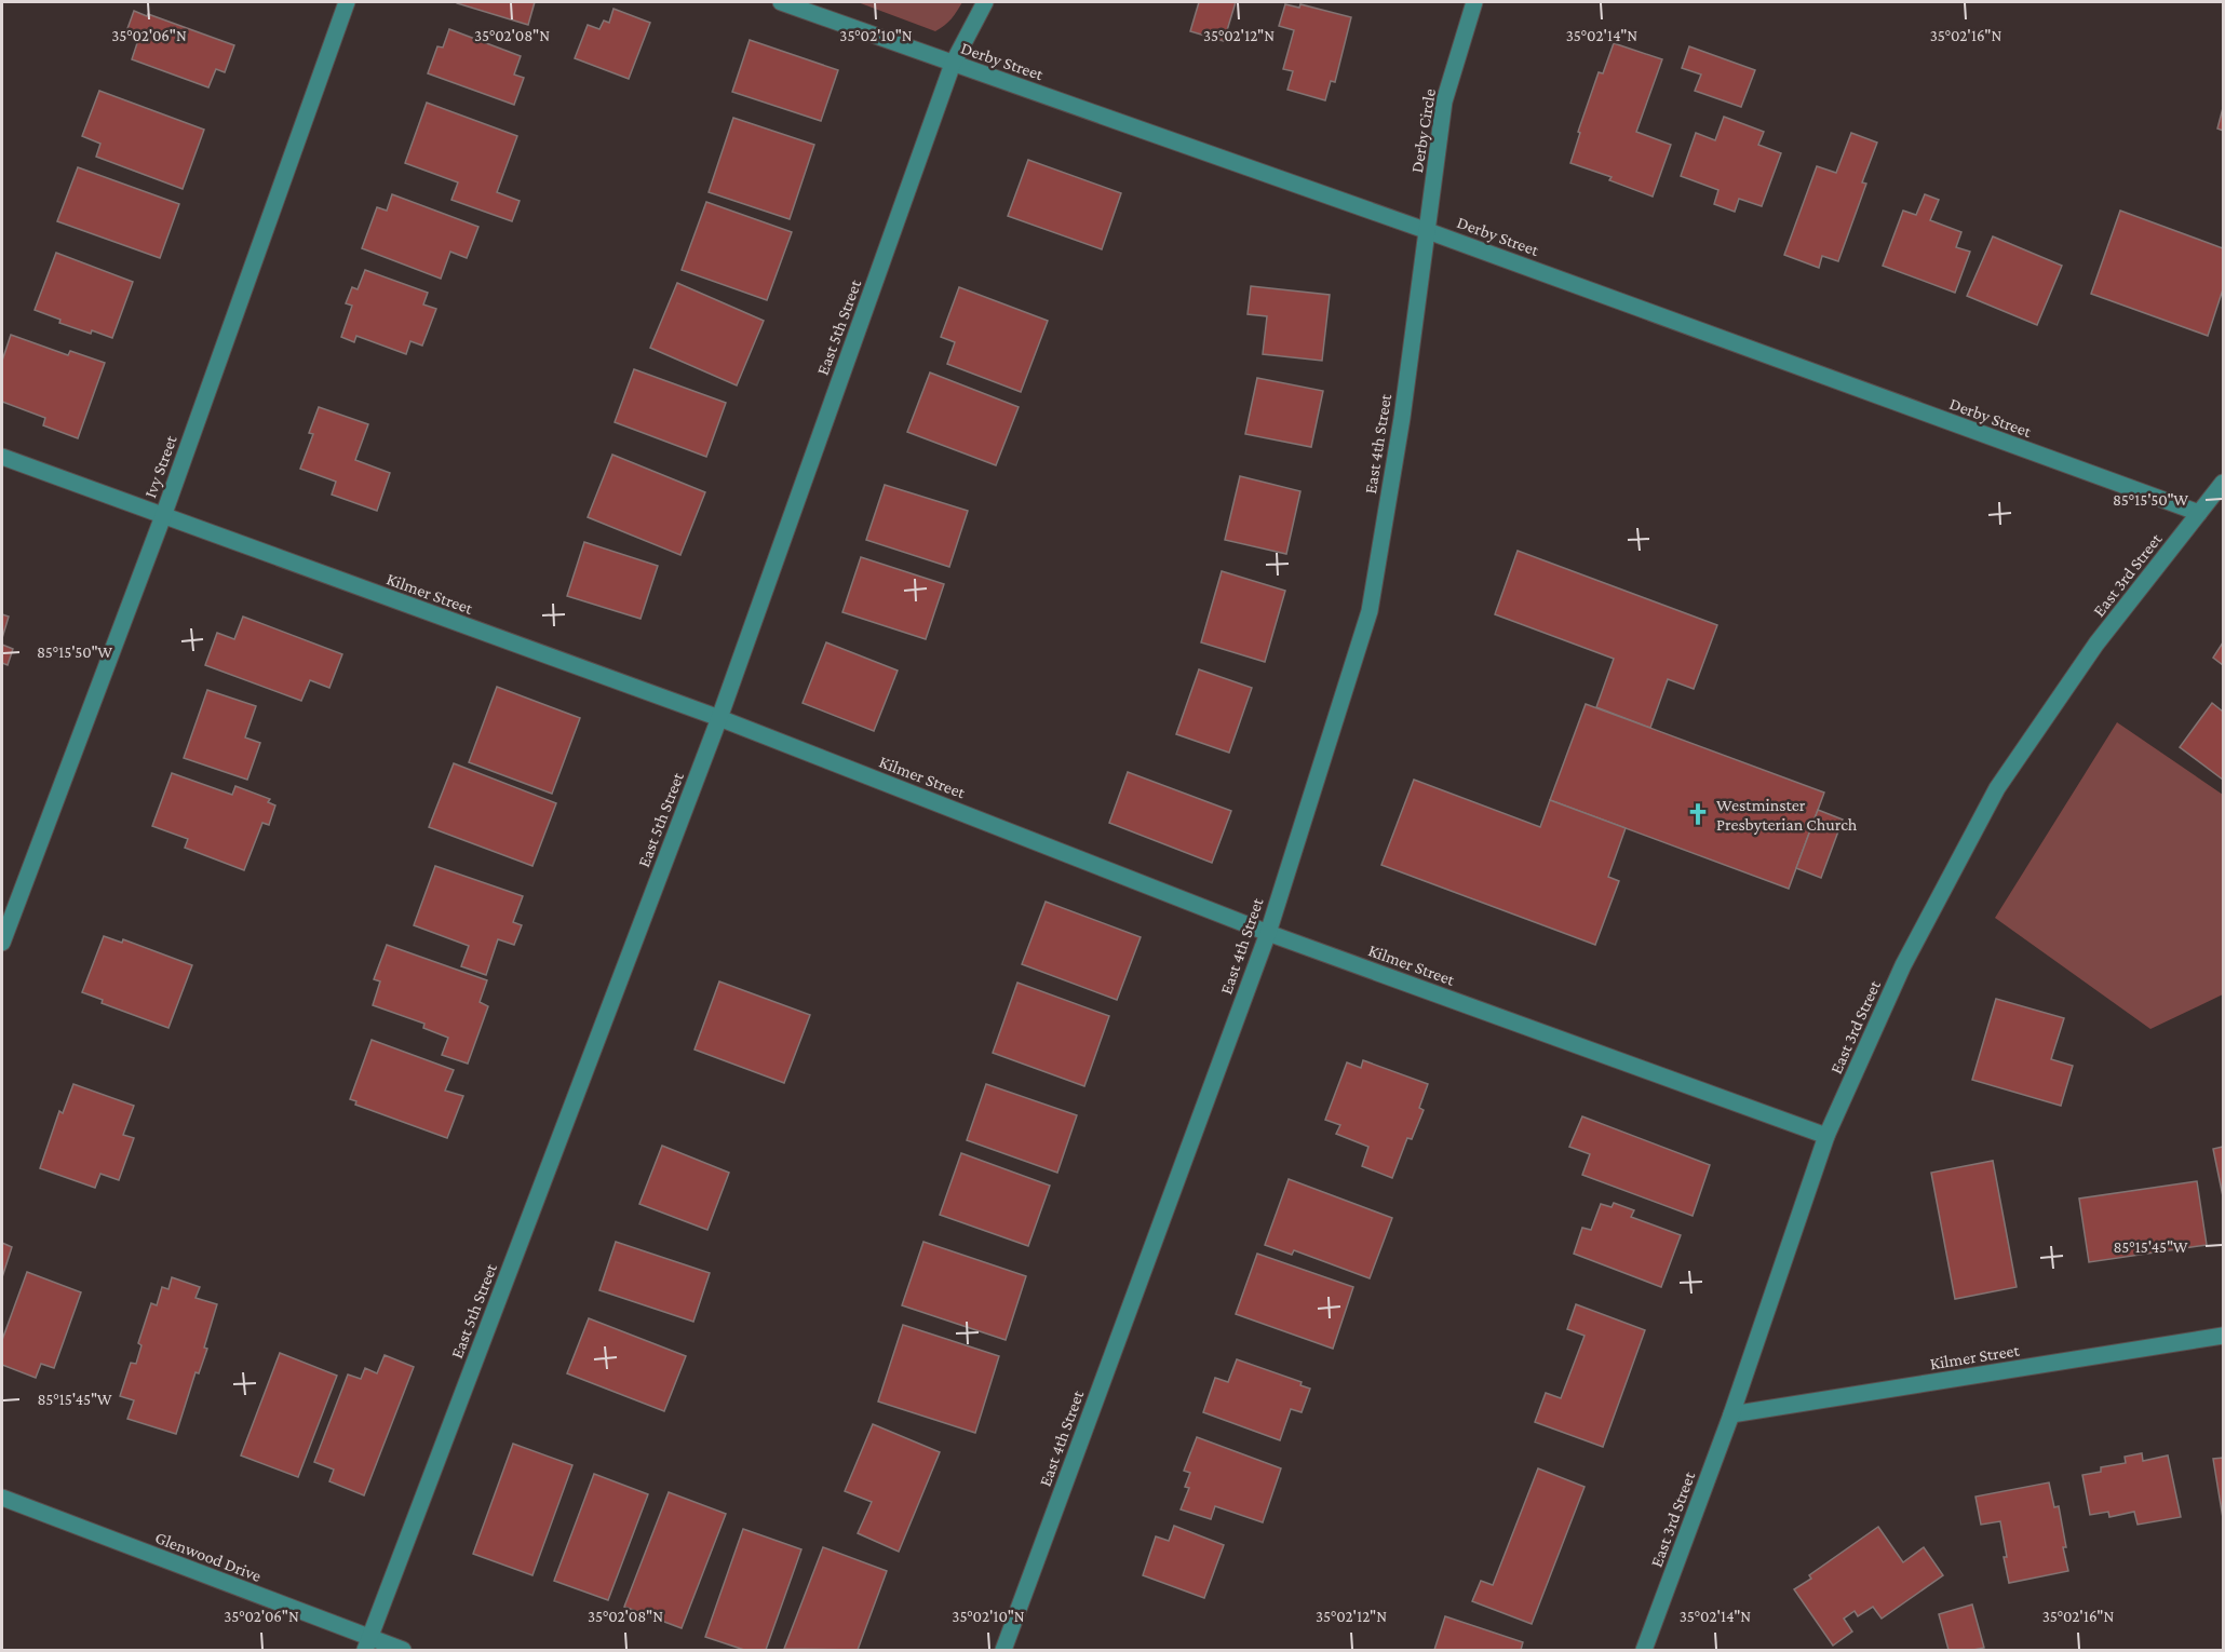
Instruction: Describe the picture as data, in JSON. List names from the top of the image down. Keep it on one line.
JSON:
{"streets":{"street":["Derby Street","Derby Circle","East 5th Street","East 4th Street","Ivy Street","East 3rd Street","Kilmer Street","Glenwood Drive"]},"crossings":[["Derby Street","Derby Circle"],["Derby Street","East 5th Street"],["Derby Street","East 4th Street"],["Derby Street","East 3rd Street"],["Derby Circle","East 4th Street"],["East 5th Street","Kilmer Street"],["East 5th Street","Glenwood Drive"],["East 4th Street","Kilmer Street"],["Ivy Street","Kilmer Street"],["East 3rd Street","Kilmer Street"]],"places":{"church":["Westminster Presbyterian Church"]},"coordinates":["35°02'06\"N","35°02'08\"N","35°02'10\"N","35°02'12\"N","35°02'14\"N","35°02'16\"N","85°15'50\"W","85°15'45\"W"]}
